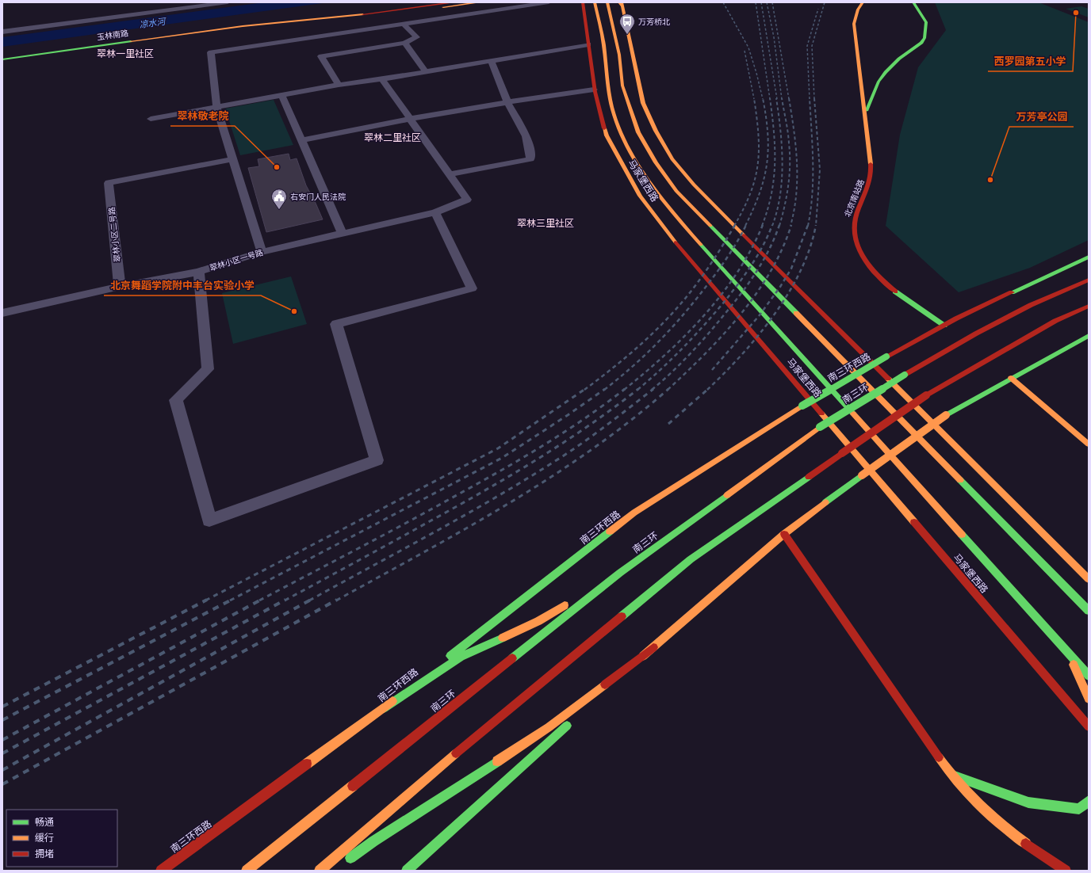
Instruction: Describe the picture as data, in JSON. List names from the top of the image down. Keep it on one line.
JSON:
{"streets":{"main road":["玉林南路","马家堡西路","北京南站路","南三环西路","南三环"],"street":["翠林小区二号路","翠林小区一号路"]},"crossings":[["北京南站路","南三环西路"],["翠林小区二号路","翠林小区一号路"]],"districts":["翠林一里社区","翠林二里社区","翠林三里社区"],"water":["凉水河"],"places":{"other":["西罗园第五小学","翠林敬老院","万芳亭公园","北京舞蹈学院附中丰台实验小学"],"bus stop":["万芳桥北"],"public building":["右安门人民法院"]},"legend":["畅通","缓行","拥堵"]}
